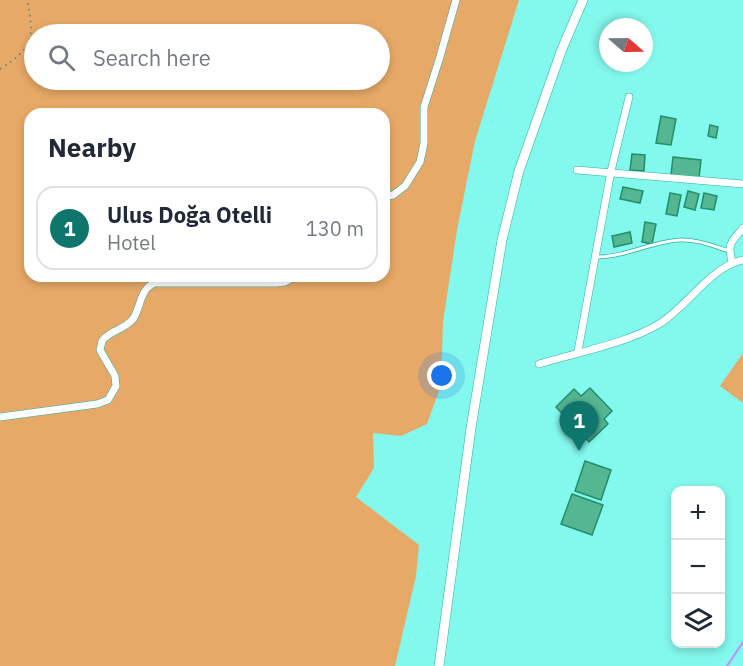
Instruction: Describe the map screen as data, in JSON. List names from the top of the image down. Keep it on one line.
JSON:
{"north":"right","page":{"search":"Search here","heading":"Nearby","list":[{"mark":"1","name":"Ulus Doğa Otelli","note":"Hotel","value":"130 m"}],"pins":"1","map_buttons":["+","−"]}}
